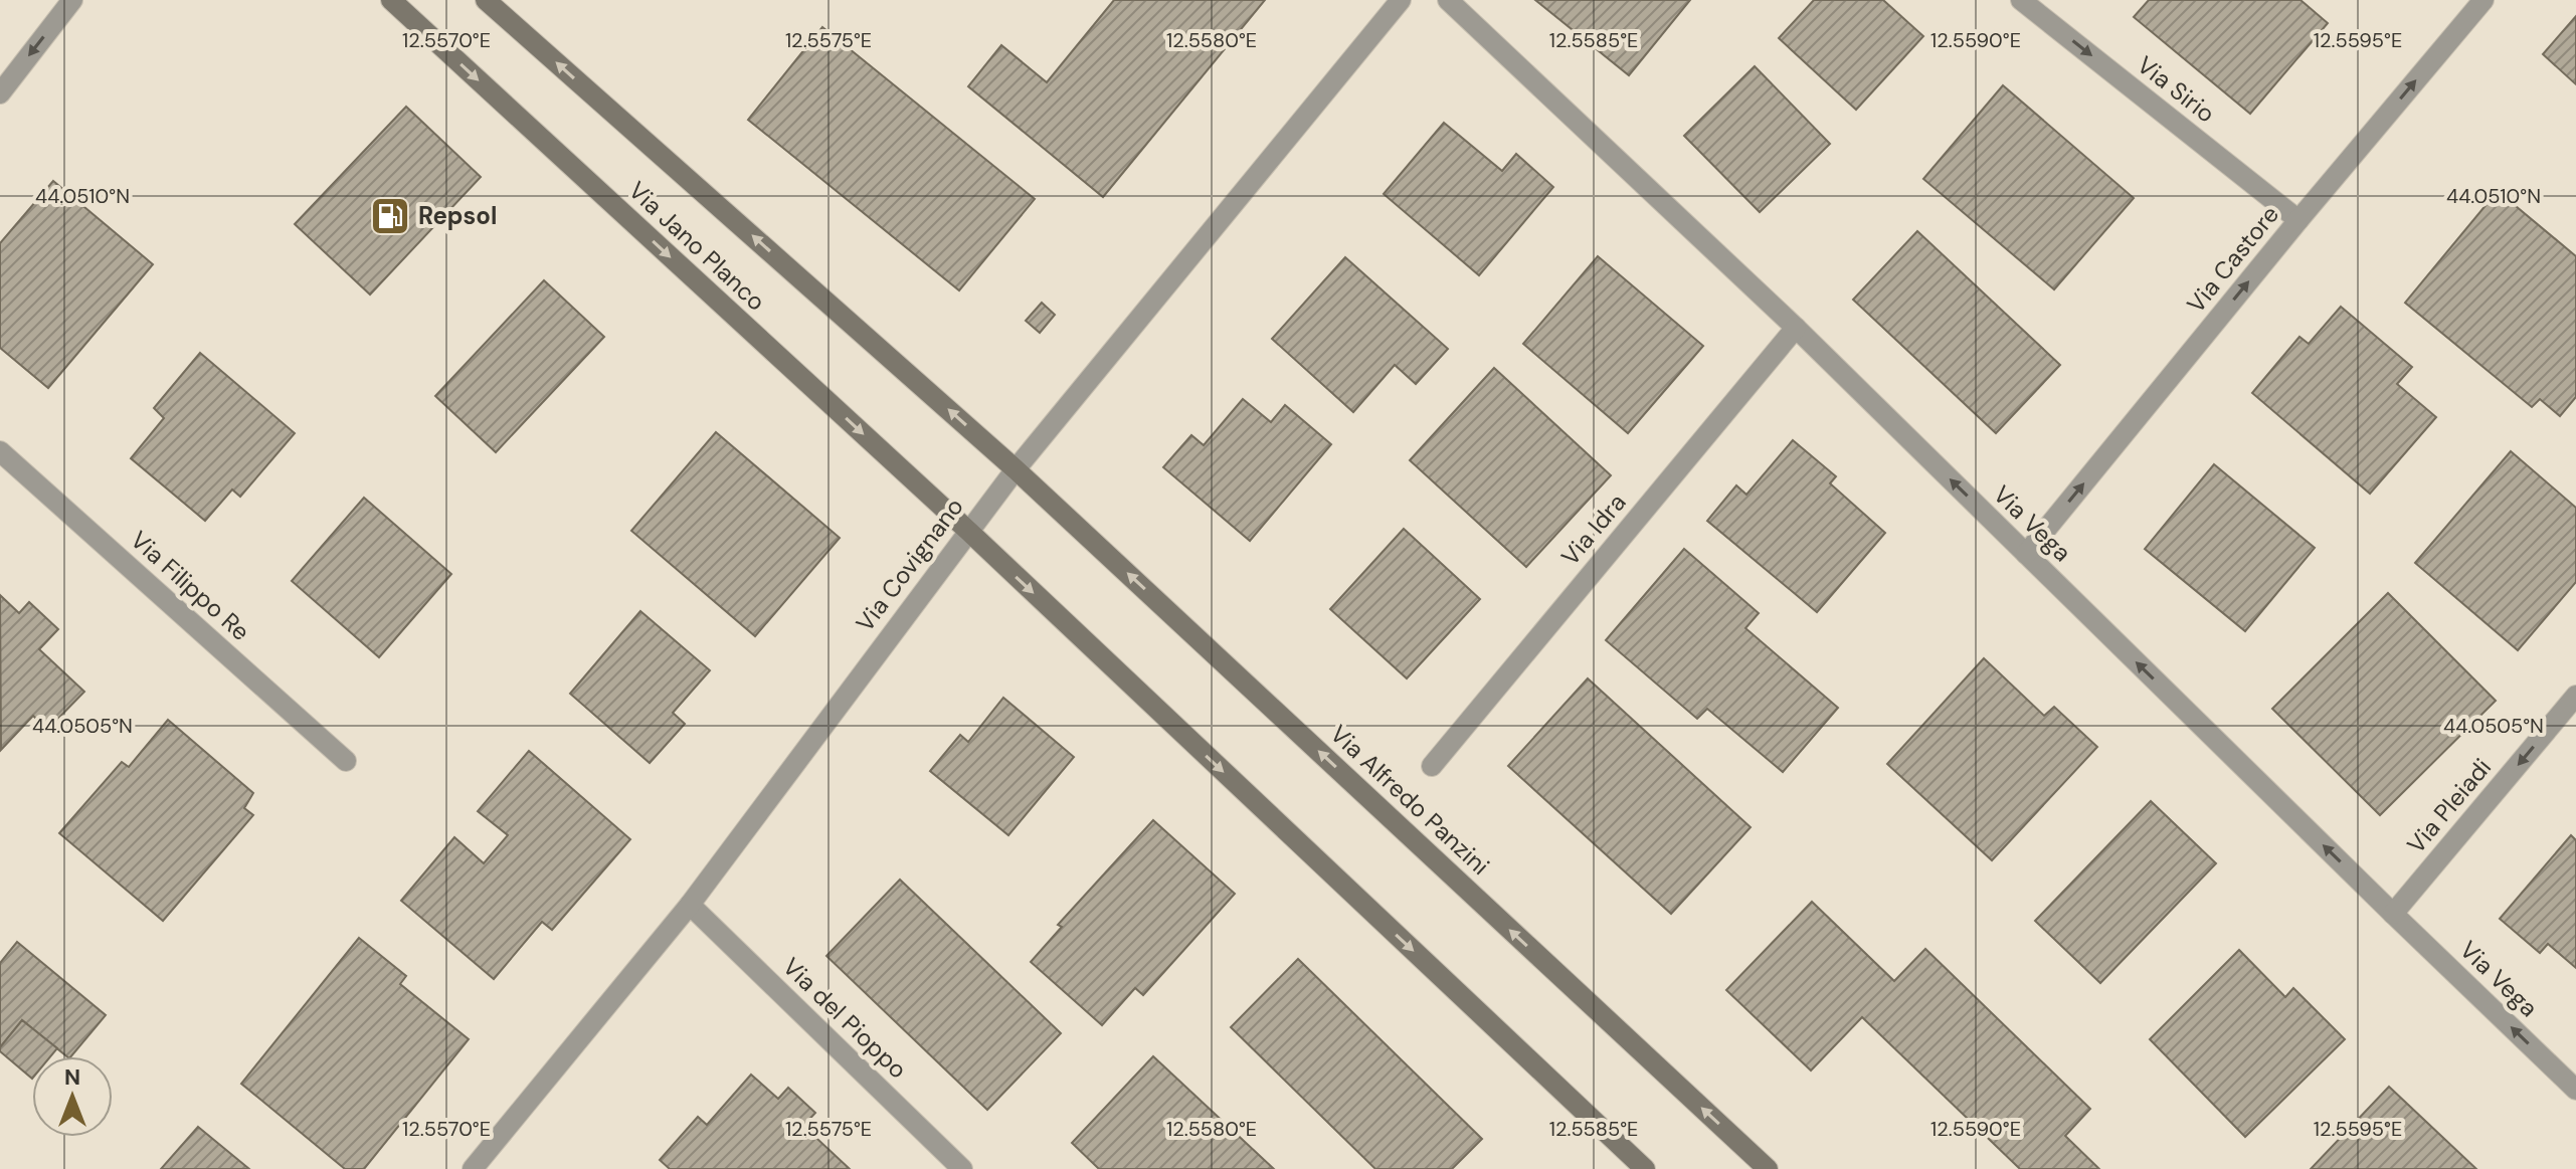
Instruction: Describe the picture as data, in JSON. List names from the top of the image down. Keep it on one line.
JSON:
{"streets":{"main road":["Via Jano Planco","Via Alfredo Panzini"],"street":["Via Sirio","Via Castore","Via Vega","Via Idra","Via Covignano","Via Filippo Re","Via Pleiadi","Via del Pioppo"]},"crossings":[["Via Sirio","Via Castore"],["Via Jano Planco","Via Covignano"],["Via Jano Planco","Via Alfredo Panzini"],["Via Castore","Via Vega"],["Via Vega","Via Idra"],["Via Vega","Via Pleiadi"],["Via Covignano","Via Alfredo Panzini"],["Via Covignano","Via del Pioppo"]],"one_way":["Via Sirio","Via Castore","Via Vega","Via Pleiadi"],"places":{"fuel station":["Repsol"]},"north":"top","coordinates":["12.5570°E","12.5575°E","12.5580°E","12.5585°E","12.5590°E","12.5595°E","44.0510°N","44.0505°N"]}
